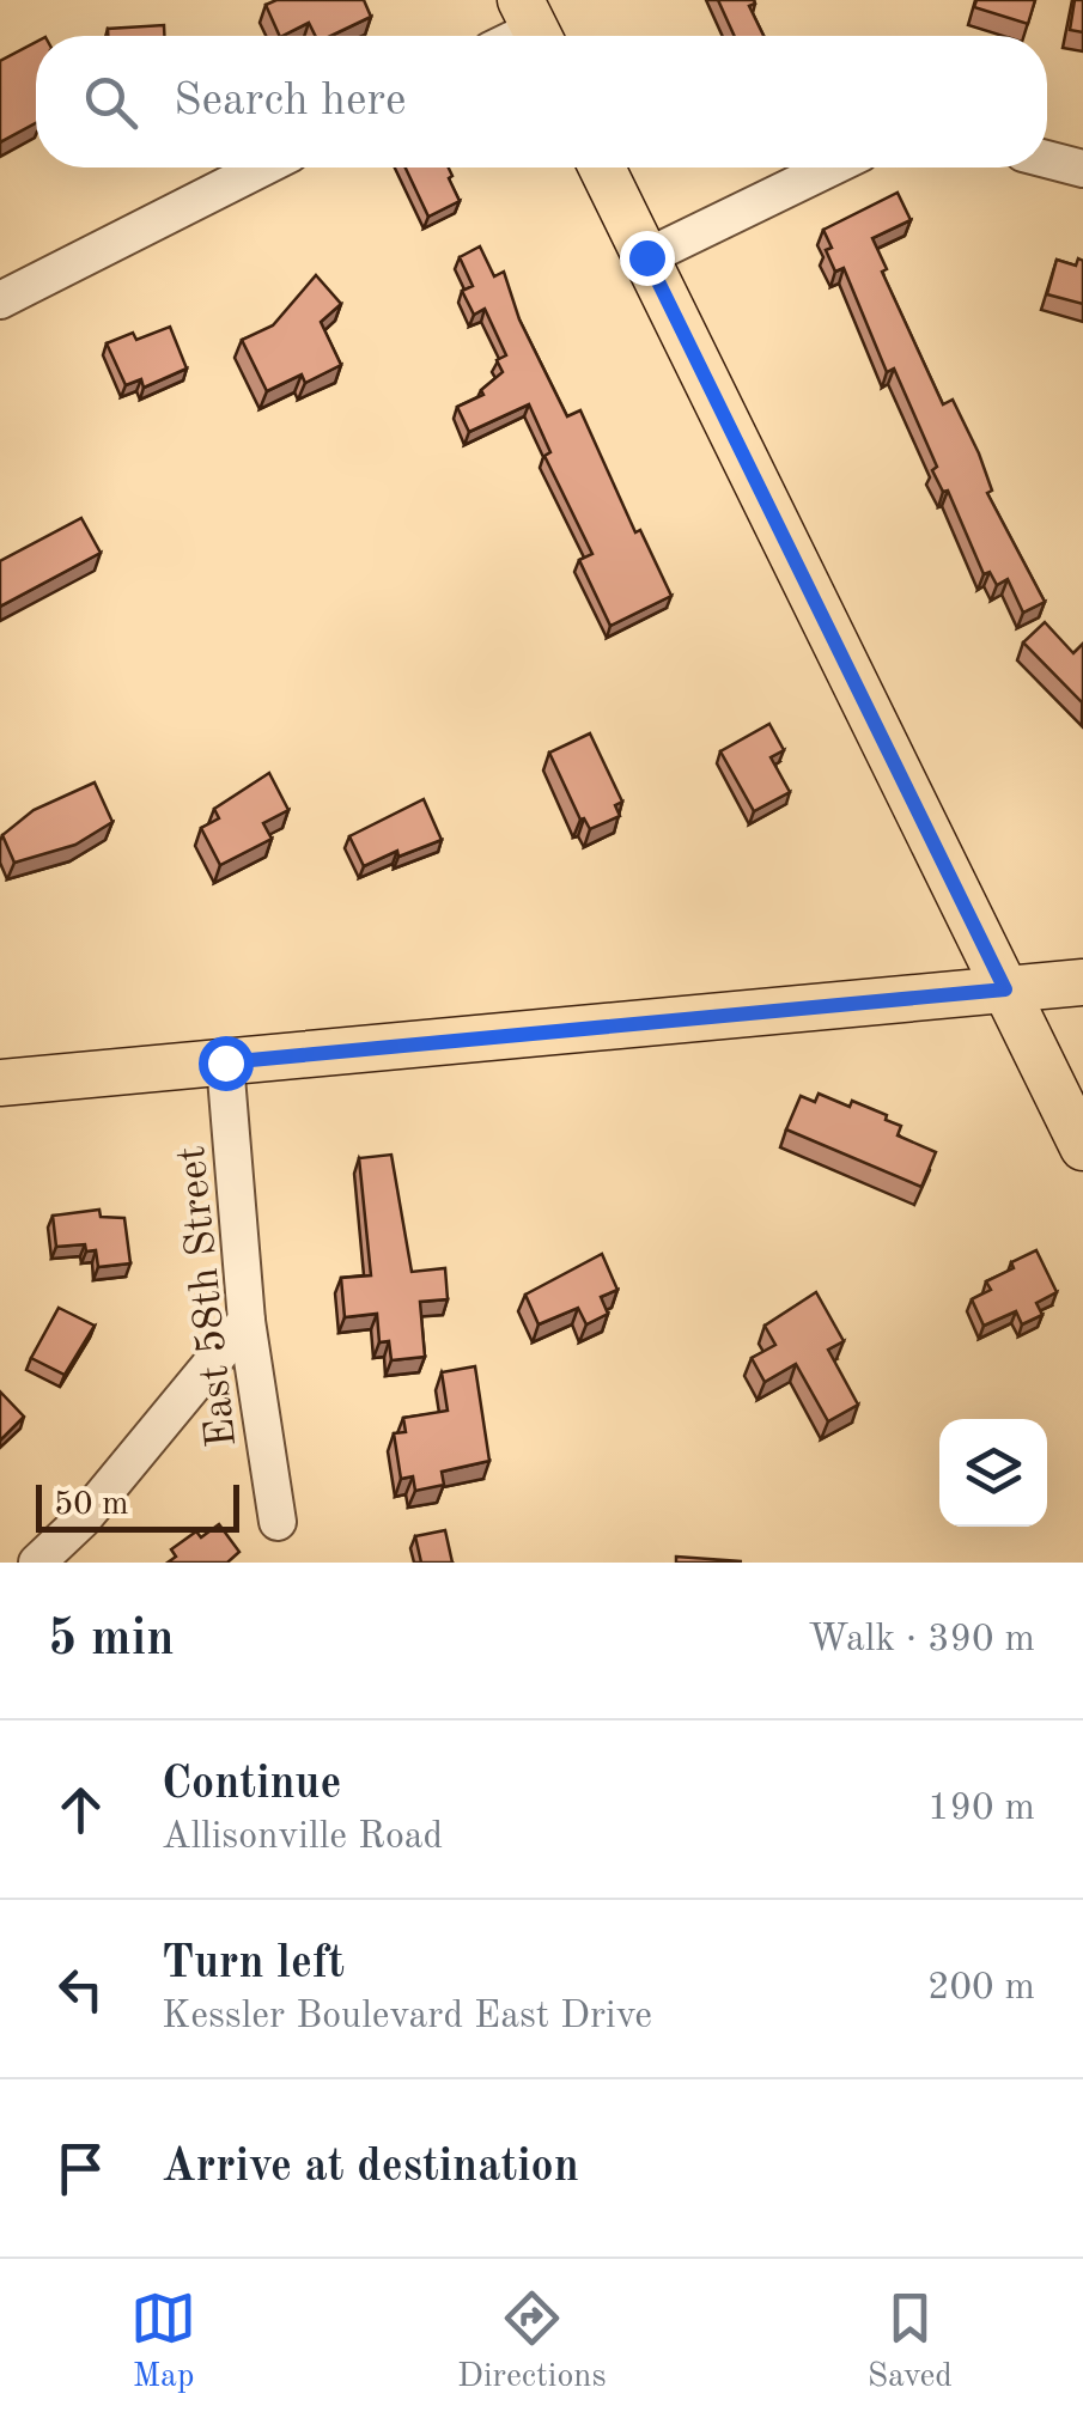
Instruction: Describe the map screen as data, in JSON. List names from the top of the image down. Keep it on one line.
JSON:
{"streets":{"street":["East 58th Street"]},"scale_bar":"50 m","page":{"search":"Search here","scale":"50 m","heading":["5 min","Walk · 390 m"],"list":[["Continue","Allisonville Road","190 m"],["Turn left","Kessler Boulevard East Drive","200 m"],"Arrive at destination"],"nav":["Map","Directions","Saved"]}}
